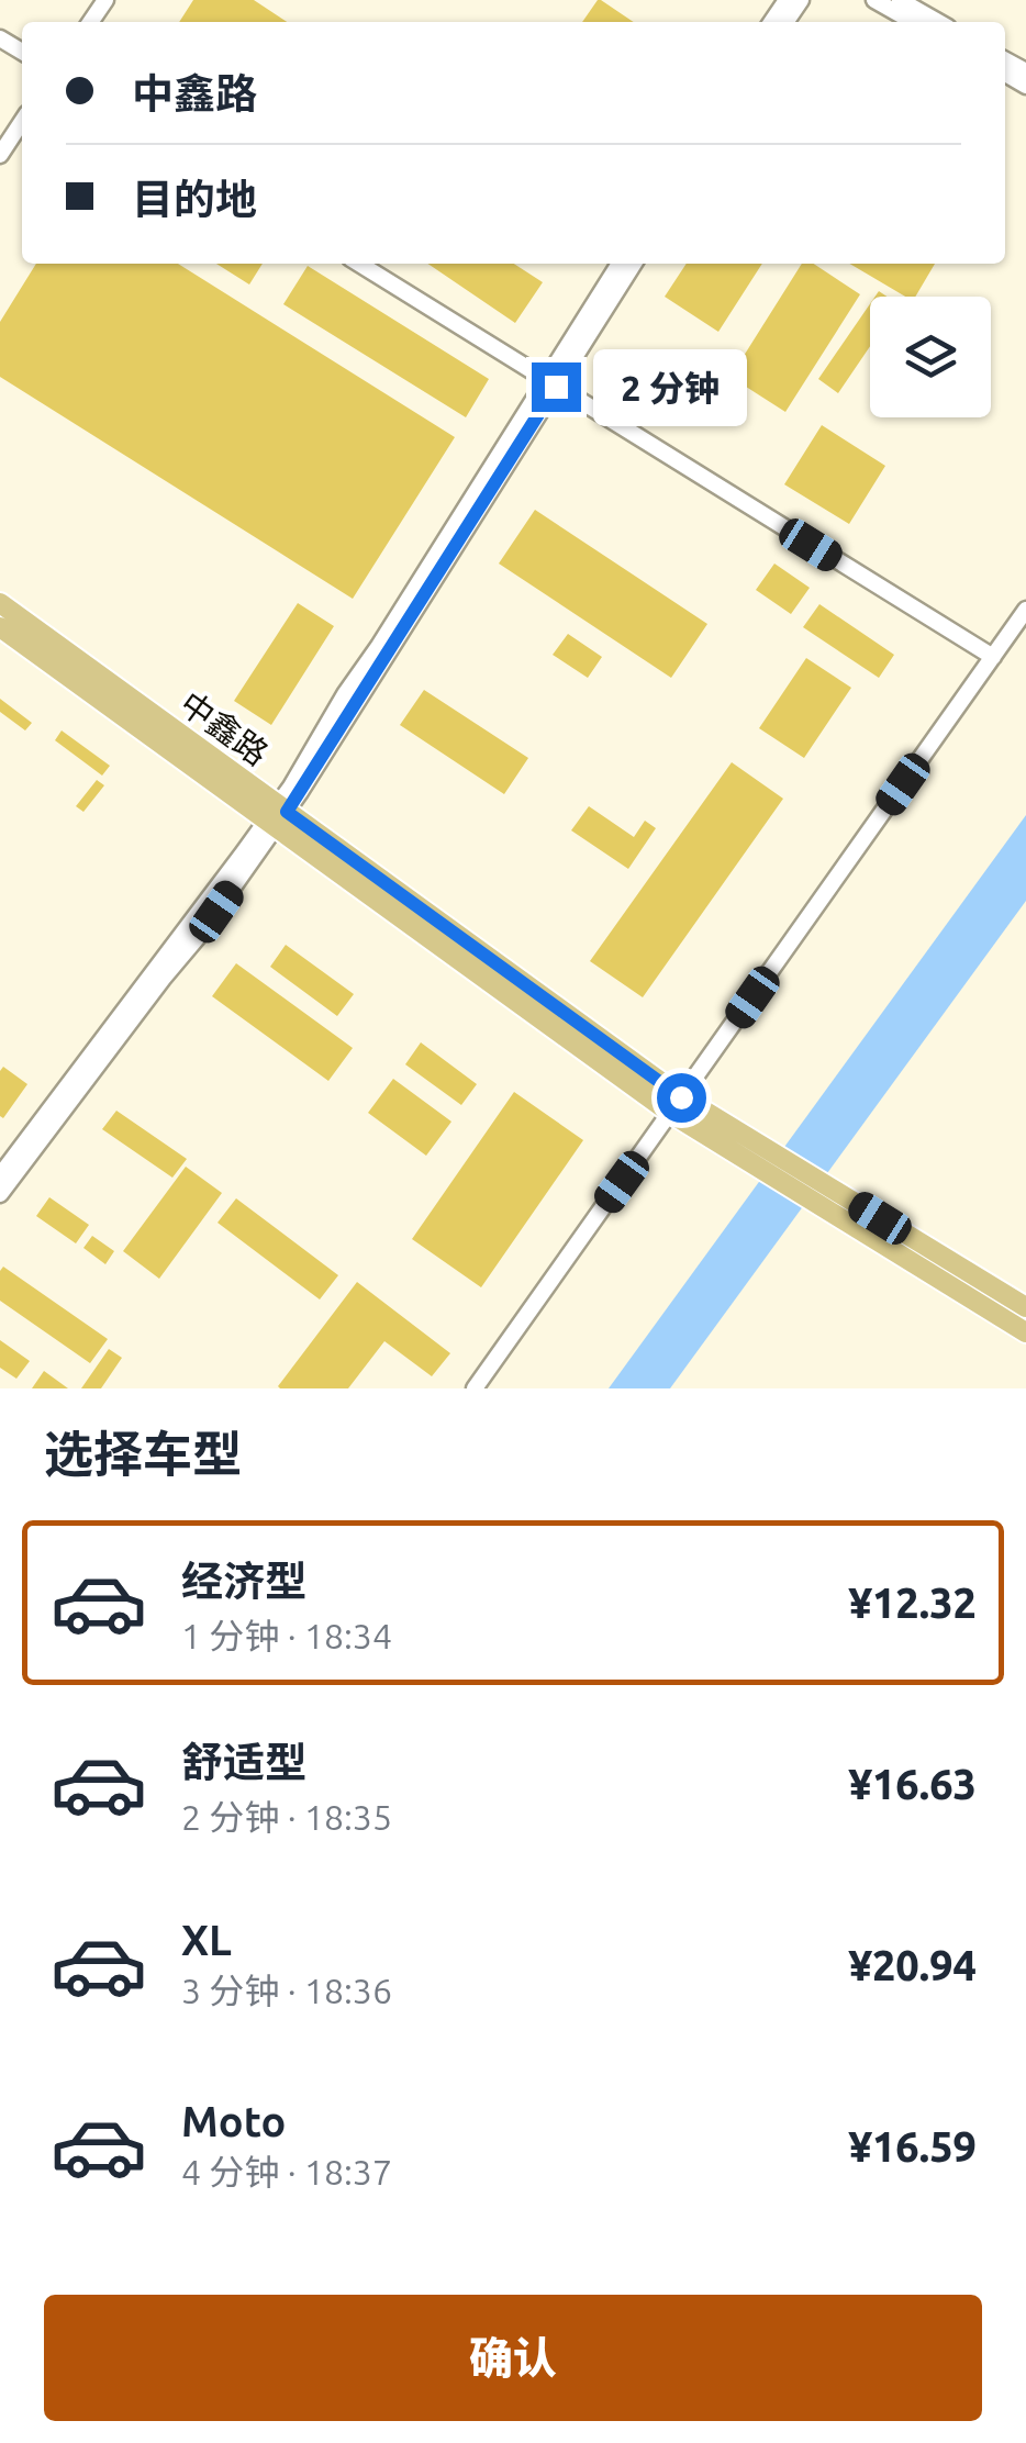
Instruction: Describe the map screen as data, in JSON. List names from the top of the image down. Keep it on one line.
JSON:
{"streets":{"main road":["中鑫路"]},"page":{"banner":["中鑫路","目的地"],"bubble":"2 分钟","heading":"选择车型","list":[{"name":"经济型","note":"1 分钟 · 18:34","value":"¥12.32"},{"name":"舒适型","note":"2 分钟 · 18:35","value":"¥16.63"},{"name":"XL","note":"3 分钟 · 18:36","value":"¥20.94"},{"name":"Moto","note":"4 分钟 · 18:37","value":"¥16.59"}],"buttons":"确认"}}
